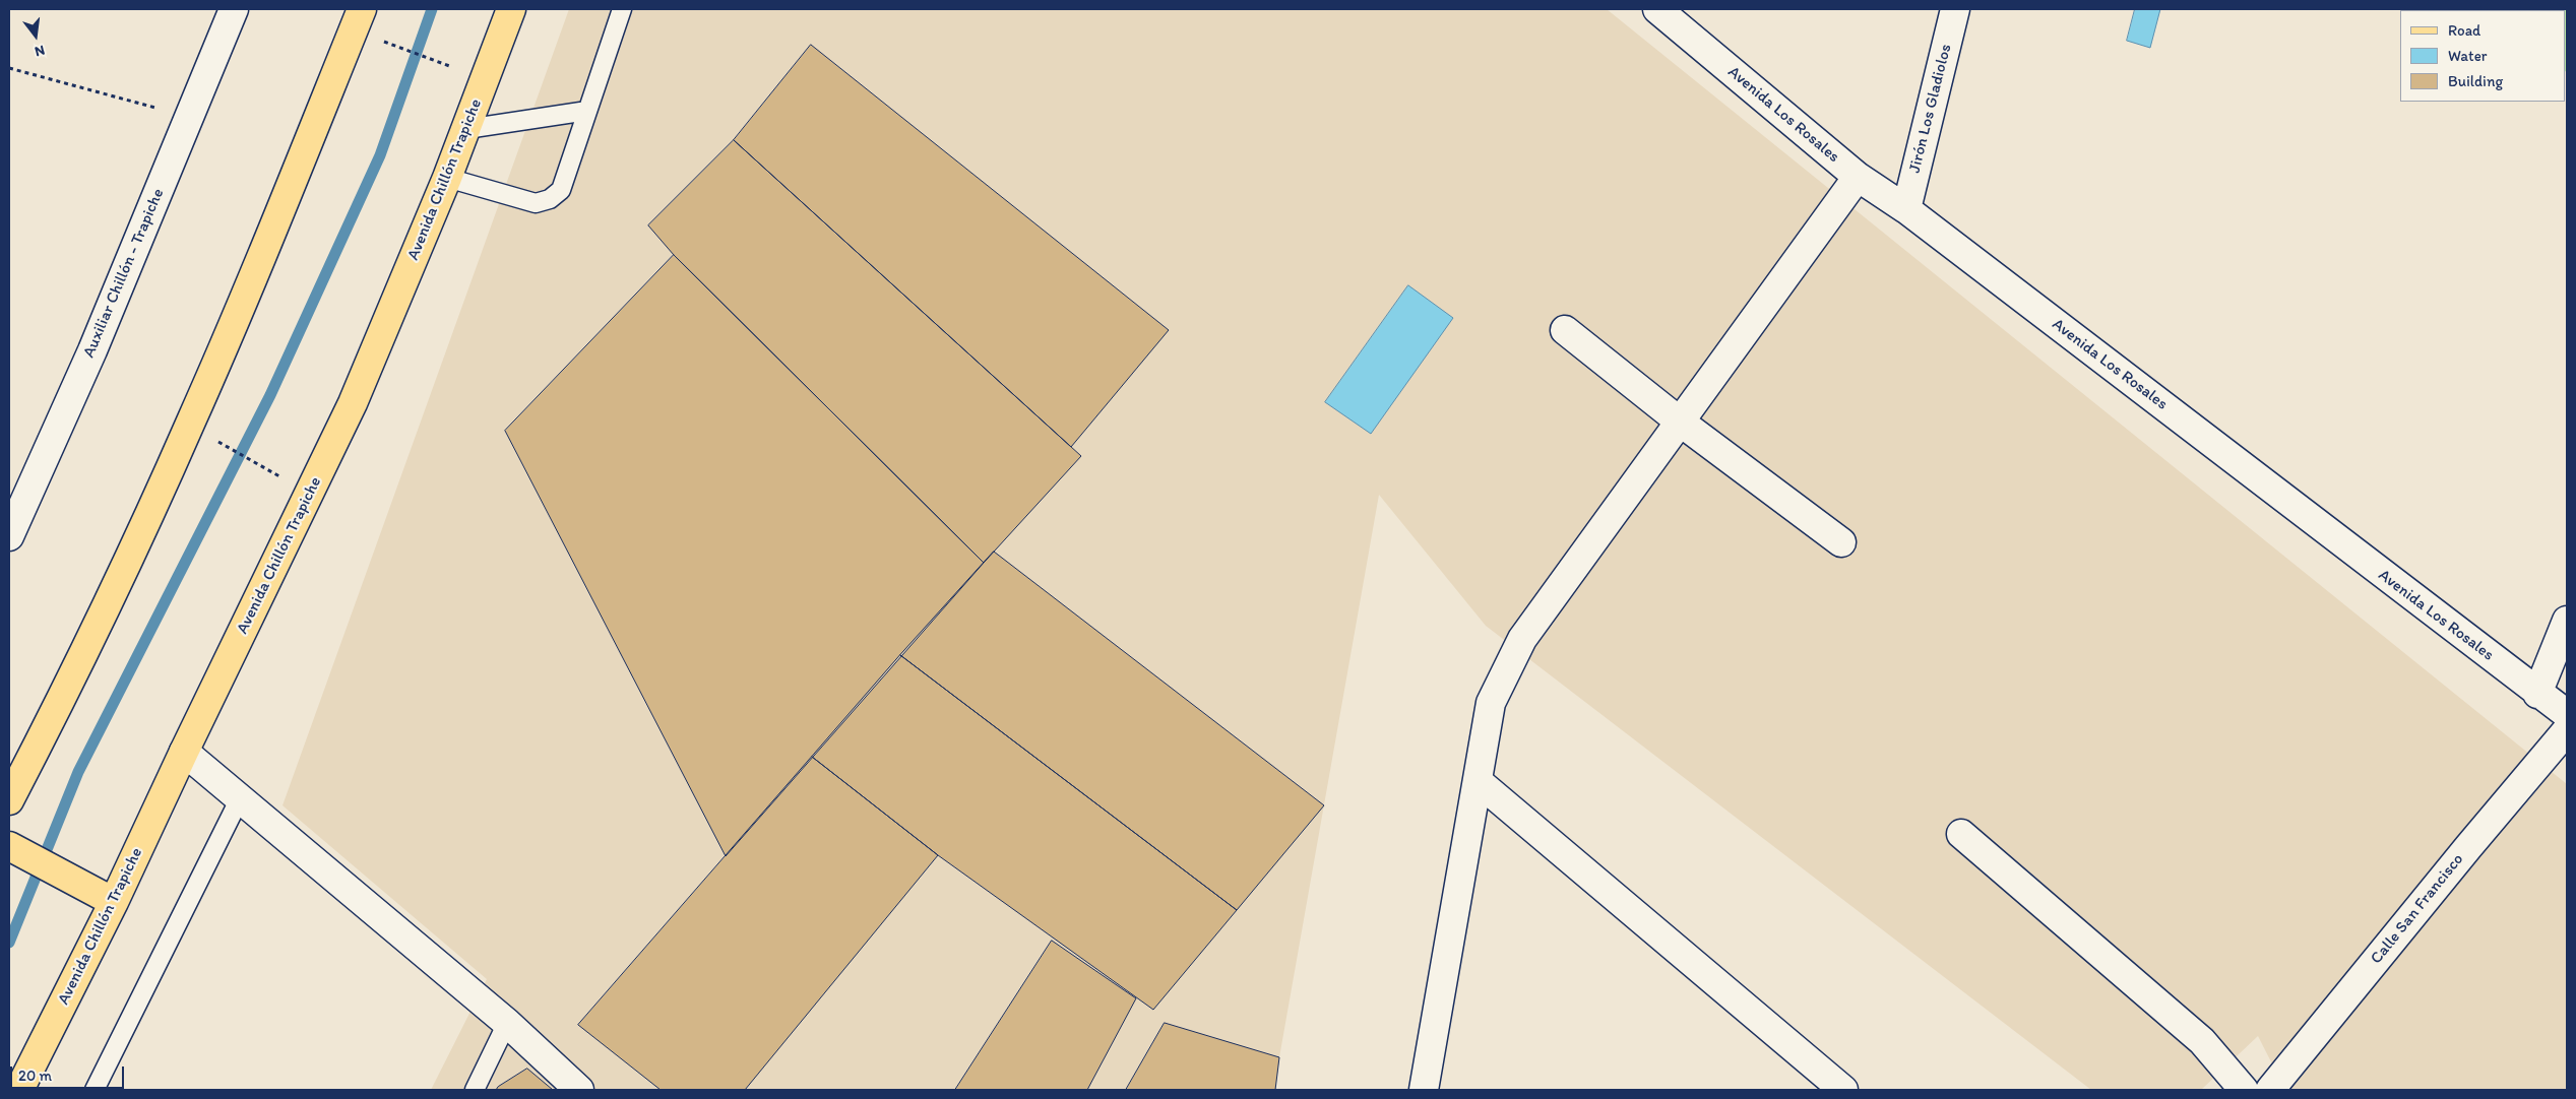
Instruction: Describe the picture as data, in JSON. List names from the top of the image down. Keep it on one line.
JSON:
{"streets":{"main road":["Avenida Chillón Trapiche"],"street":["Jirón Los Gladiolos","Avenida Los Rosales","Auxiliar Chillón - Trapiche","Calle San Francisco"]},"crossings":[["Jirón Los Gladiolos","Avenida Los Rosales"]],"legend":["Road","Water","Building"],"scale_bar":"20 m","north":"bottom"}
